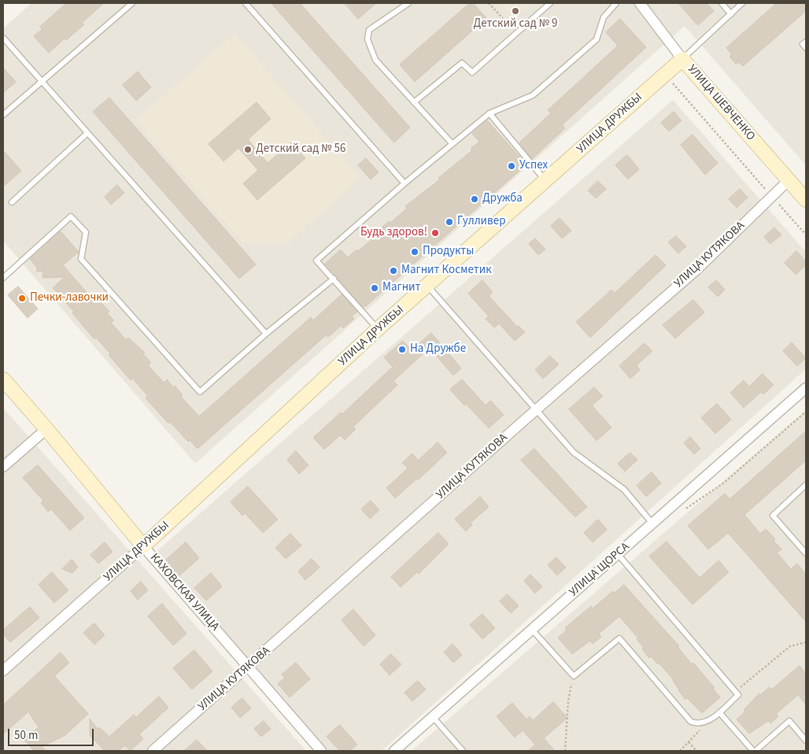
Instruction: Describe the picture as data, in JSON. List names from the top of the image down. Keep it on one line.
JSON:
{"streets":{"street":["УЛИЦА ШЕВЧЕНКО","УЛИЦА ДРУЖБЫ","УЛИЦА КУТЯКОВА","УЛИЦА ЩОРСА","КАХОВСКАЯ УЛИЦА"]},"crossings":[["УЛИЦА ШЕВЧЕНКО","УЛИЦА ДРУЖБЫ"],["УЛИЦА ШЕВЧЕНКО","УЛИЦА КУТЯКОВА"],["УЛИЦА ДРУЖБЫ","КАХОВСКАЯ УЛИЦА"],["УЛИЦА КУТЯКОВА","КАХОВСКАЯ УЛИЦА"]],"places":["Детский сад № 9","Детский сад № 56","Успех","Дружба","Гулливер","Будь здоров!","Продукты","Магнит Косметик","Магнит","Печки-лавочки","На Дружбе"],"scale_bar":"50 m"}
